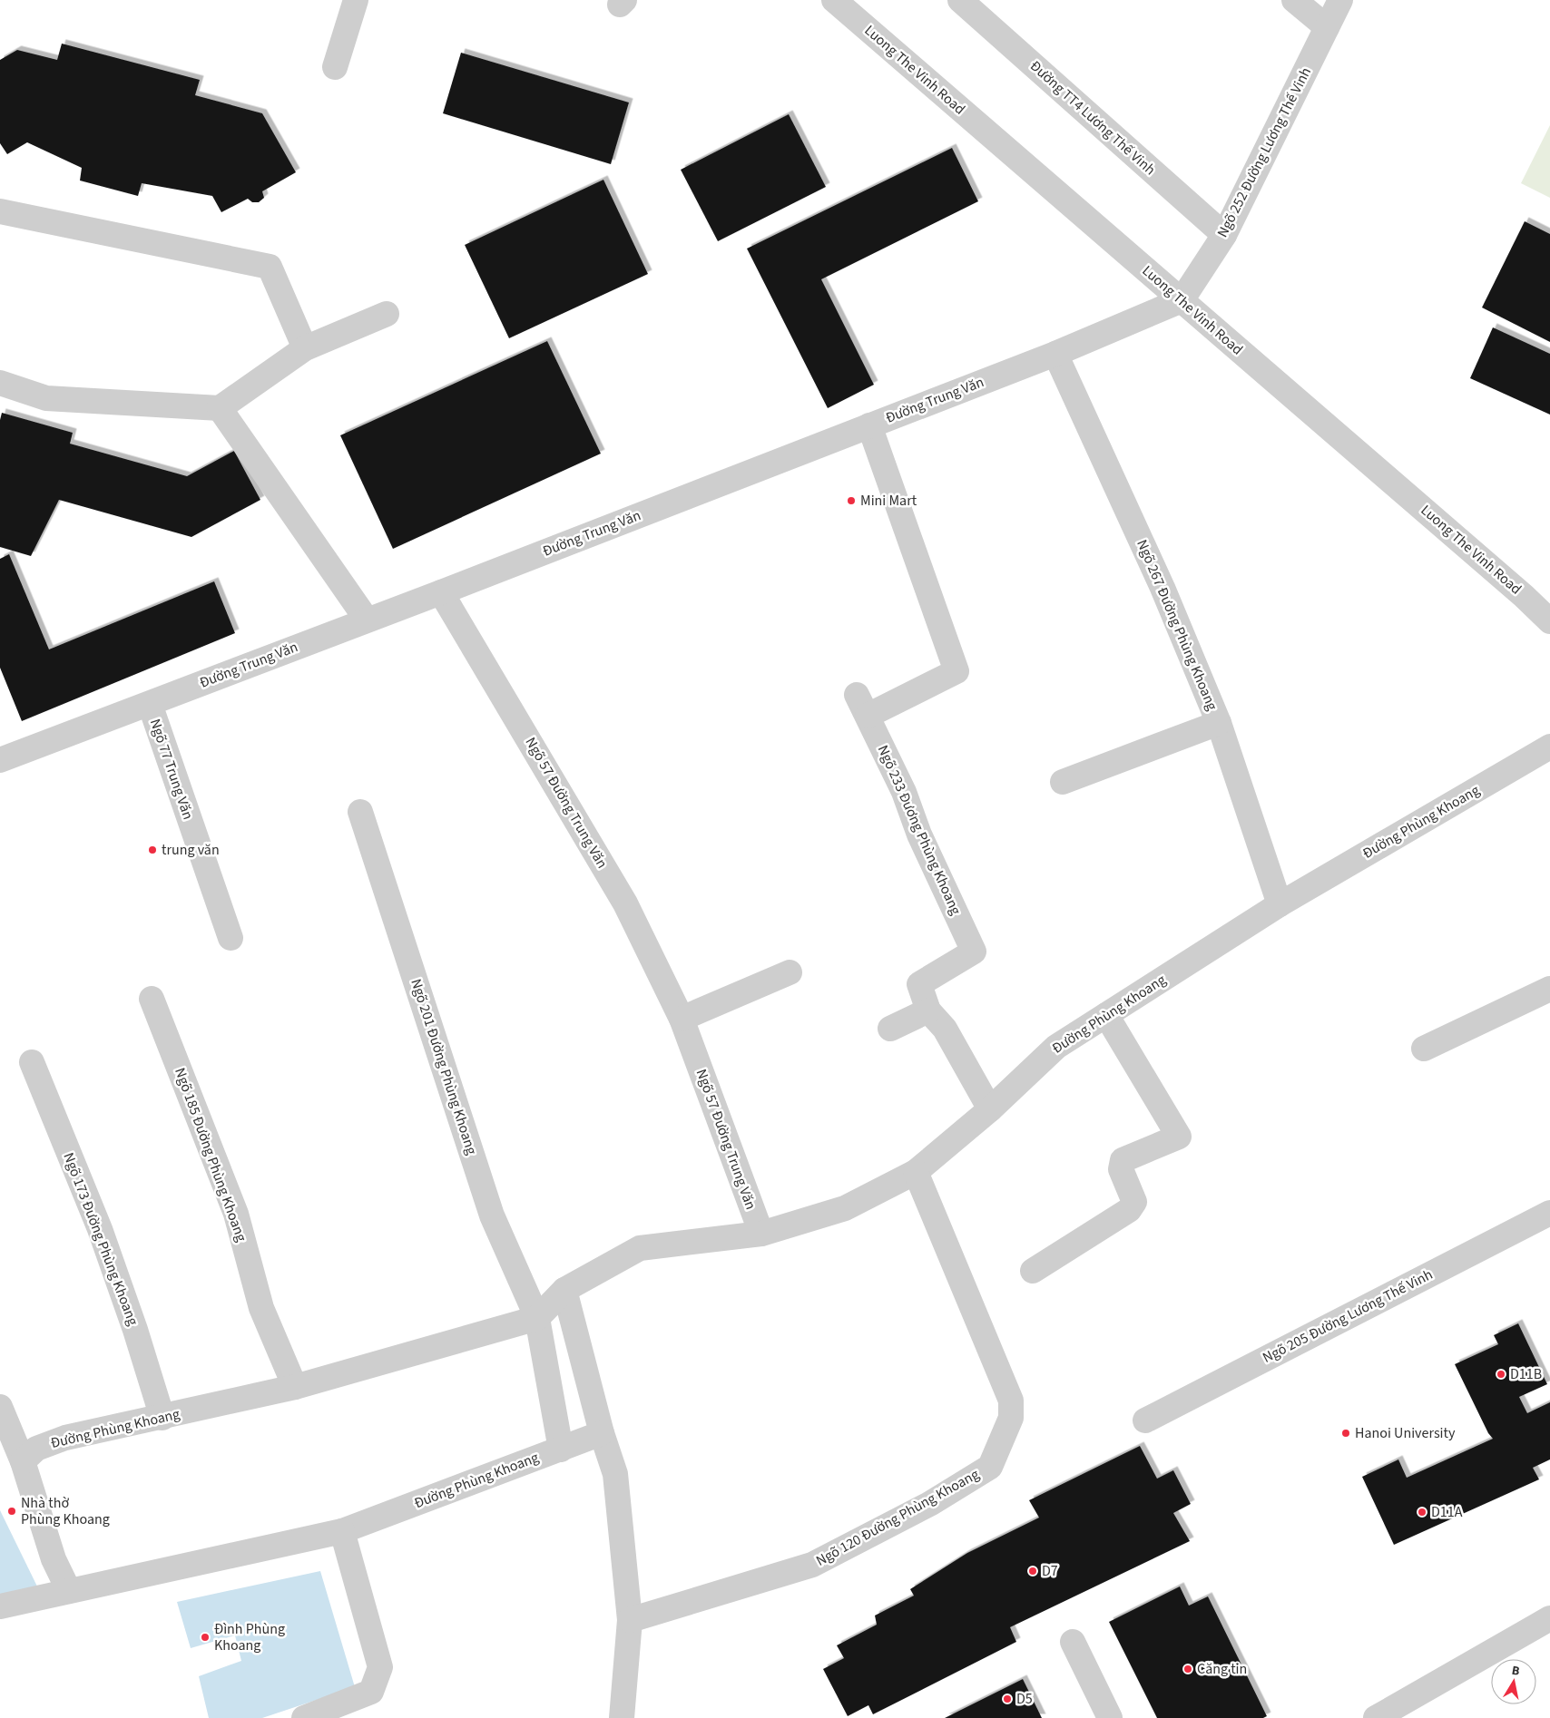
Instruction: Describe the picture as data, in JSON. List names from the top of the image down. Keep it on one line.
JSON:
{"streets":{"street":["Luong The Vinh Road","Đường TT4 Lương Thế Vinh","Ngõ 252 Đường Lương Thế Vinh","Đường Trung Văn","Ngõ 267 Đường Phùng Khoang","Ngõ 77 Trung Văn","Ngõ 57 Đường Trung Văn","Đường Phùng Khoang","Ngõ 233 Đương Phùng Khoang","Ngõ 201 Đường Phùng Khoang","Ngõ 185 Đường Phùng Khoang","Ngõ 173 Đường Phùng Khoang","Ngõ 205 Đường Lương Thế Vinh","Ngõ 120 Đường Phùng Khoang"]},"crossings":[["Luong The Vinh Road","Ngõ 252 Đường Lương Thế Vinh"],["Luong The Vinh Road","Đường Trung Văn"],["Đường TT4 Lương Thế Vinh","Ngõ 252 Đường Lương Thế Vinh"],["Ngõ 252 Đường Lương Thế Vinh","Đường Trung Văn"],["Đường Trung Văn","Ngõ 267 Đường Phùng Khoang"],["Đường Trung Văn","Ngõ 77 Trung Văn"],["Đường Trung Văn","Ngõ 57 Đường Trung Văn"],["Đường Trung Văn","Ngõ 233 Đương Phùng Khoang"],["Ngõ 267 Đường Phùng Khoang","Đường Phùng Khoang"],["Ngõ 57 Đường Trung Văn","Đường Phùng Khoang"],["Đường Phùng Khoang","Ngõ 233 Đương Phùng Khoang"],["Đường Phùng Khoang","Ngõ 201 Đường Phùng Khoang"],["Đường Phùng Khoang","Ngõ 185 Đường Phùng Khoang"],["Đường Phùng Khoang","Ngõ 173 Đường Phùng Khoang"],["Đường Phùng Khoang","Ngõ 120 Đường Phùng Khoang"]],"places":["Mini Mart","trung văn","D11B","Hanoi University","Nhà thờ Phùng Khoang","D11A","D7","Đình Phùng Khoang","Căng tin","D5"],"north":"top"}
